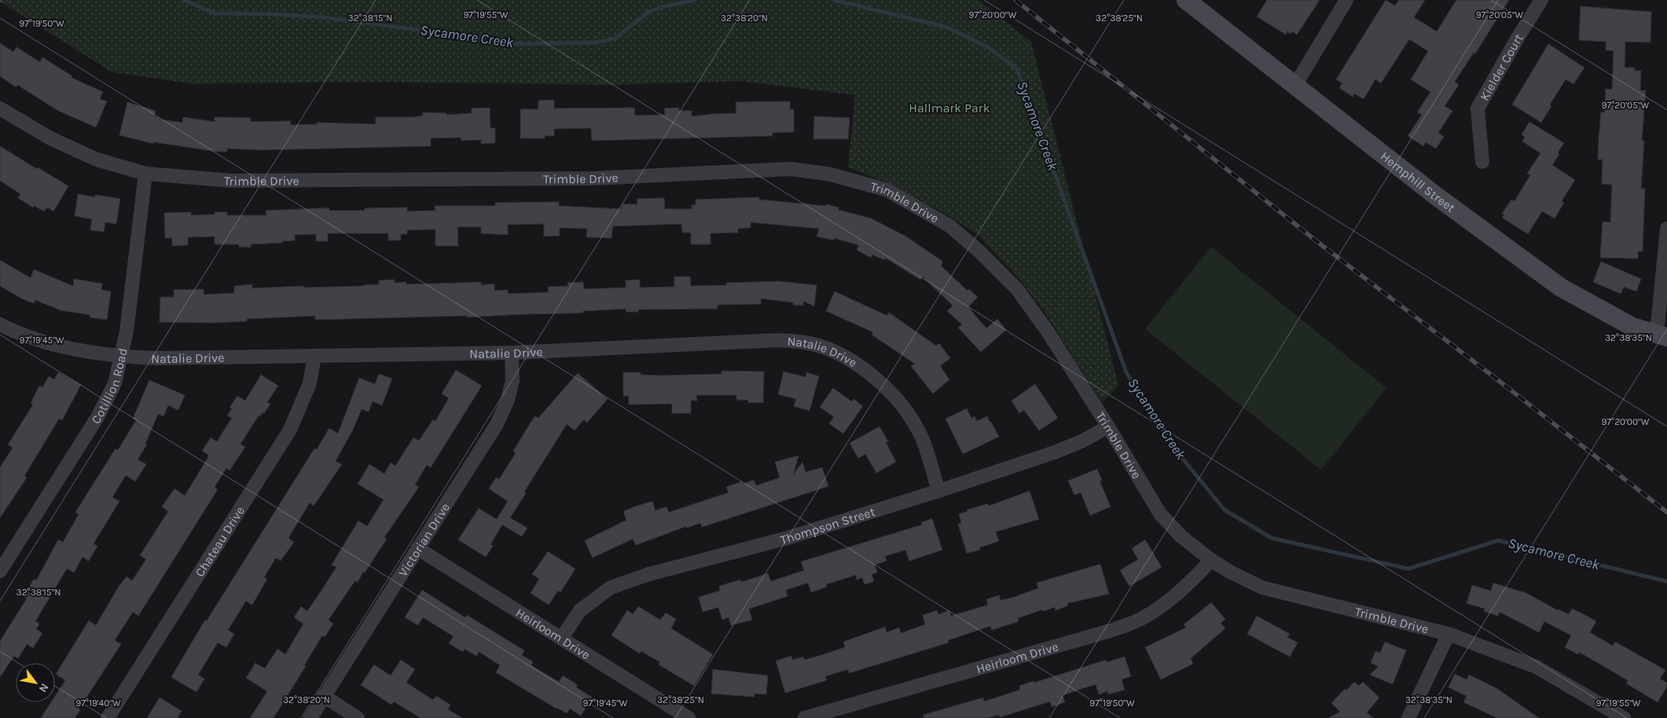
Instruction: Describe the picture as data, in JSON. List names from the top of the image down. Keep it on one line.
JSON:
{"streets":{"street":["Kielder Court","Trimble Drive","Hemphill Street","Natalie Drive","Cotillion Road","Thompson Street","Victorian Drive","Chateau Drive","Heirloom Drive"]},"crossings":[["Trimble Drive","Cotillion Road"],["Trimble Drive","Thompson Street"],["Trimble Drive","Heirloom Drive"],["Natalie Drive","Cotillion Road"],["Natalie Drive","Thompson Street"],["Natalie Drive","Victorian Drive"],["Natalie Drive","Chateau Drive"],["Thompson Street","Heirloom Drive"],["Victorian Drive","Heirloom Drive"]],"water":["Sycamore Creek"],"parks":["Hallmark Park"],"north":"bottom right","coordinates":["97°19'55\"W","97°20'00\"W","97°20'05\"W","32°38'15\"N","32°38'20\"N","32°38'25\"N","97°19'50\"W","32°38'35\"N","97°19'45\"W","97°19'40\"W"]}
